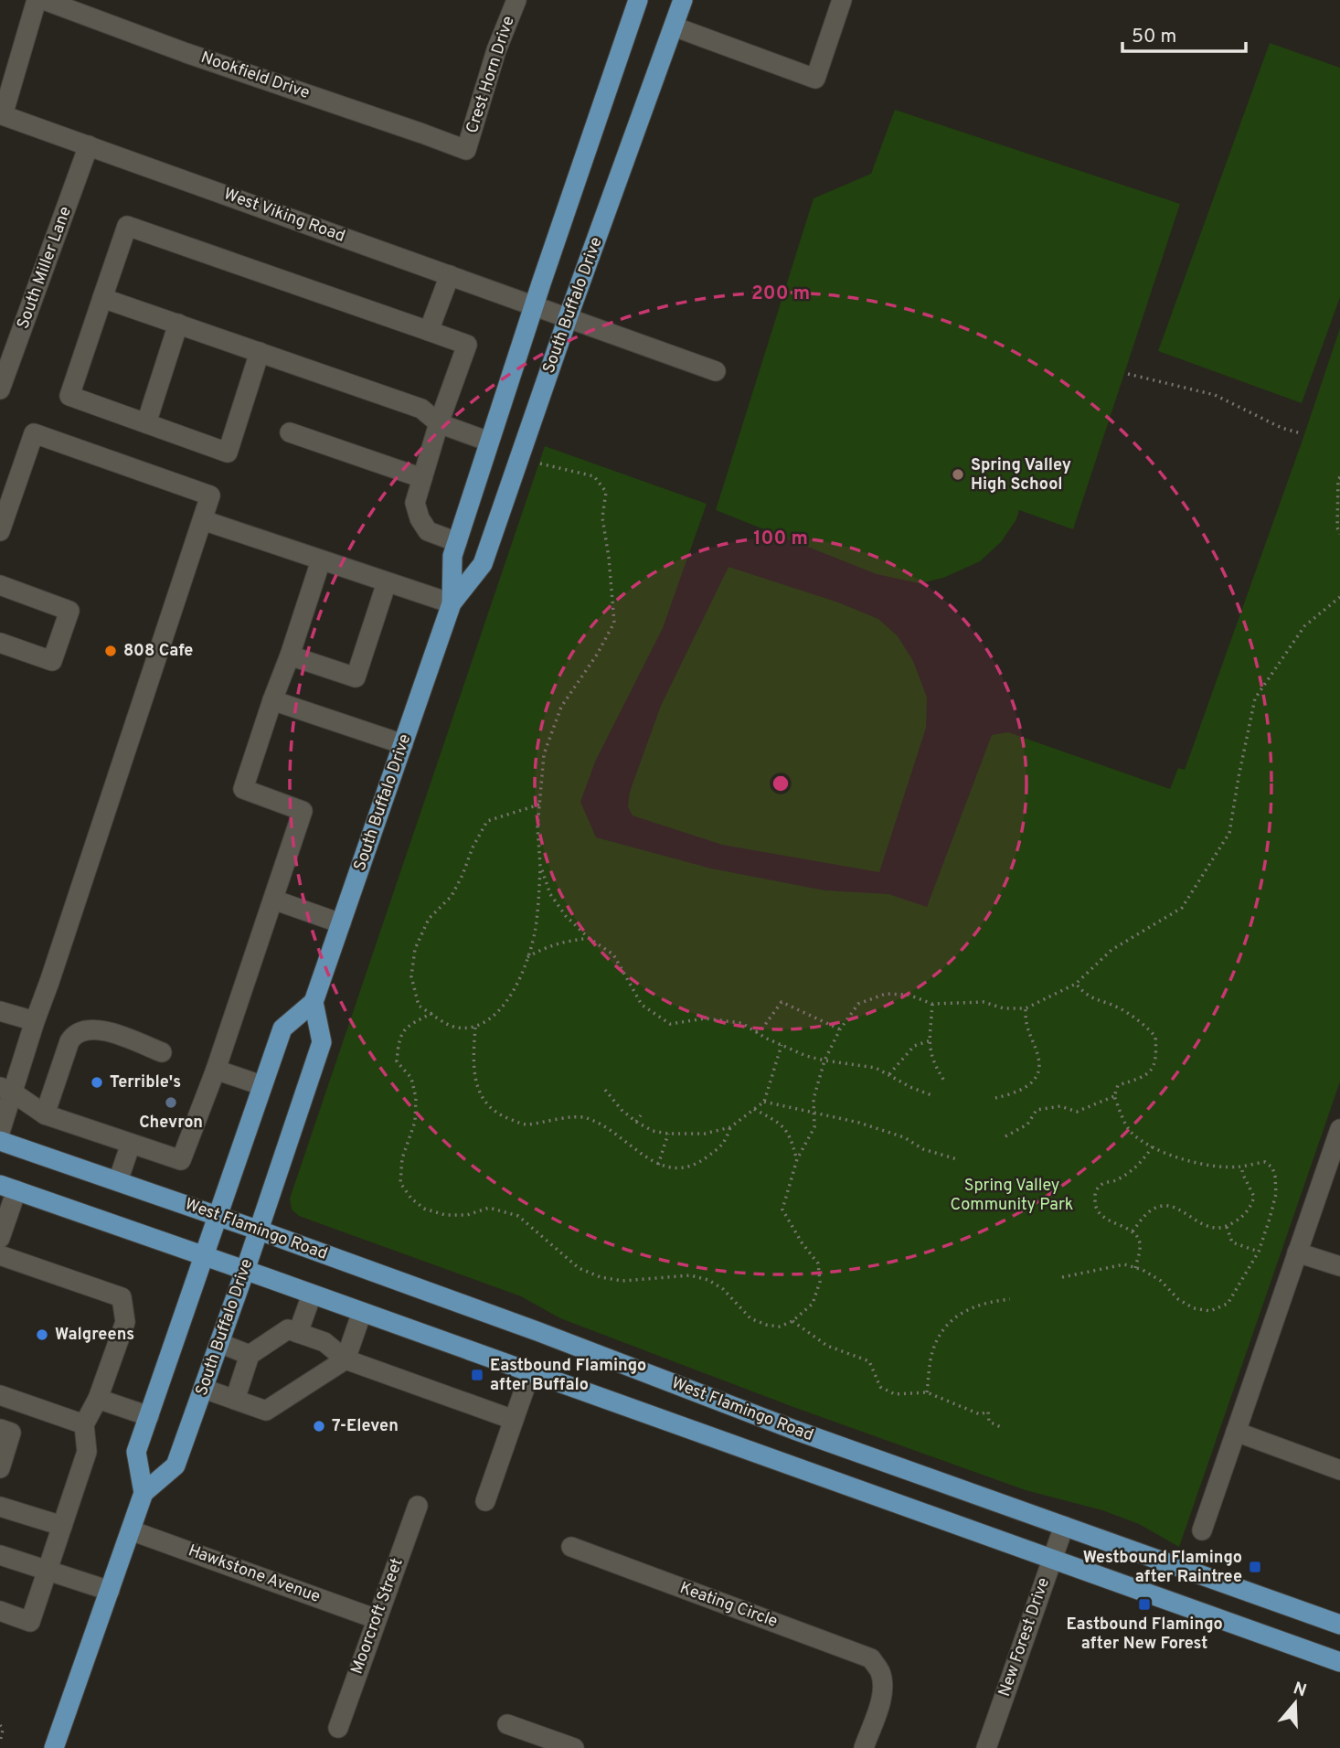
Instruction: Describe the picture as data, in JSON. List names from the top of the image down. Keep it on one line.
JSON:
{"streets":{"main road":["South Buffalo Drive","West Flamingo Road"],"street":["Crest Horn Drive","Nookfield Drive","West Viking Road","South Miller Lane","Hawkstone Avenue","Keating Circle","Moorcroft Street","New Forest Drive"]},"crossings":[["Crest Horn Drive","Nookfield Drive"],["West Viking Road","South Miller Lane"],["West Viking Road","South Buffalo Drive"],["South Buffalo Drive","West Flamingo Road"],["West Flamingo Road","New Forest Drive"],["Hawkstone Avenue","Moorcroft Street"]],"parks":["Spring Valley Community Park"],"places":{"other":["Spring Valley High School","808 Cafe","Terrible's","Chevron","Walgreens","7-Eleven"],"transit":["Eastbound Flamingo after Buffalo","Westbound Flamingo after Raintree","Eastbound Flamingo after New Forest"]},"scale_bar":"50 m","north":"top","rings":["200 m","100 m"]}
